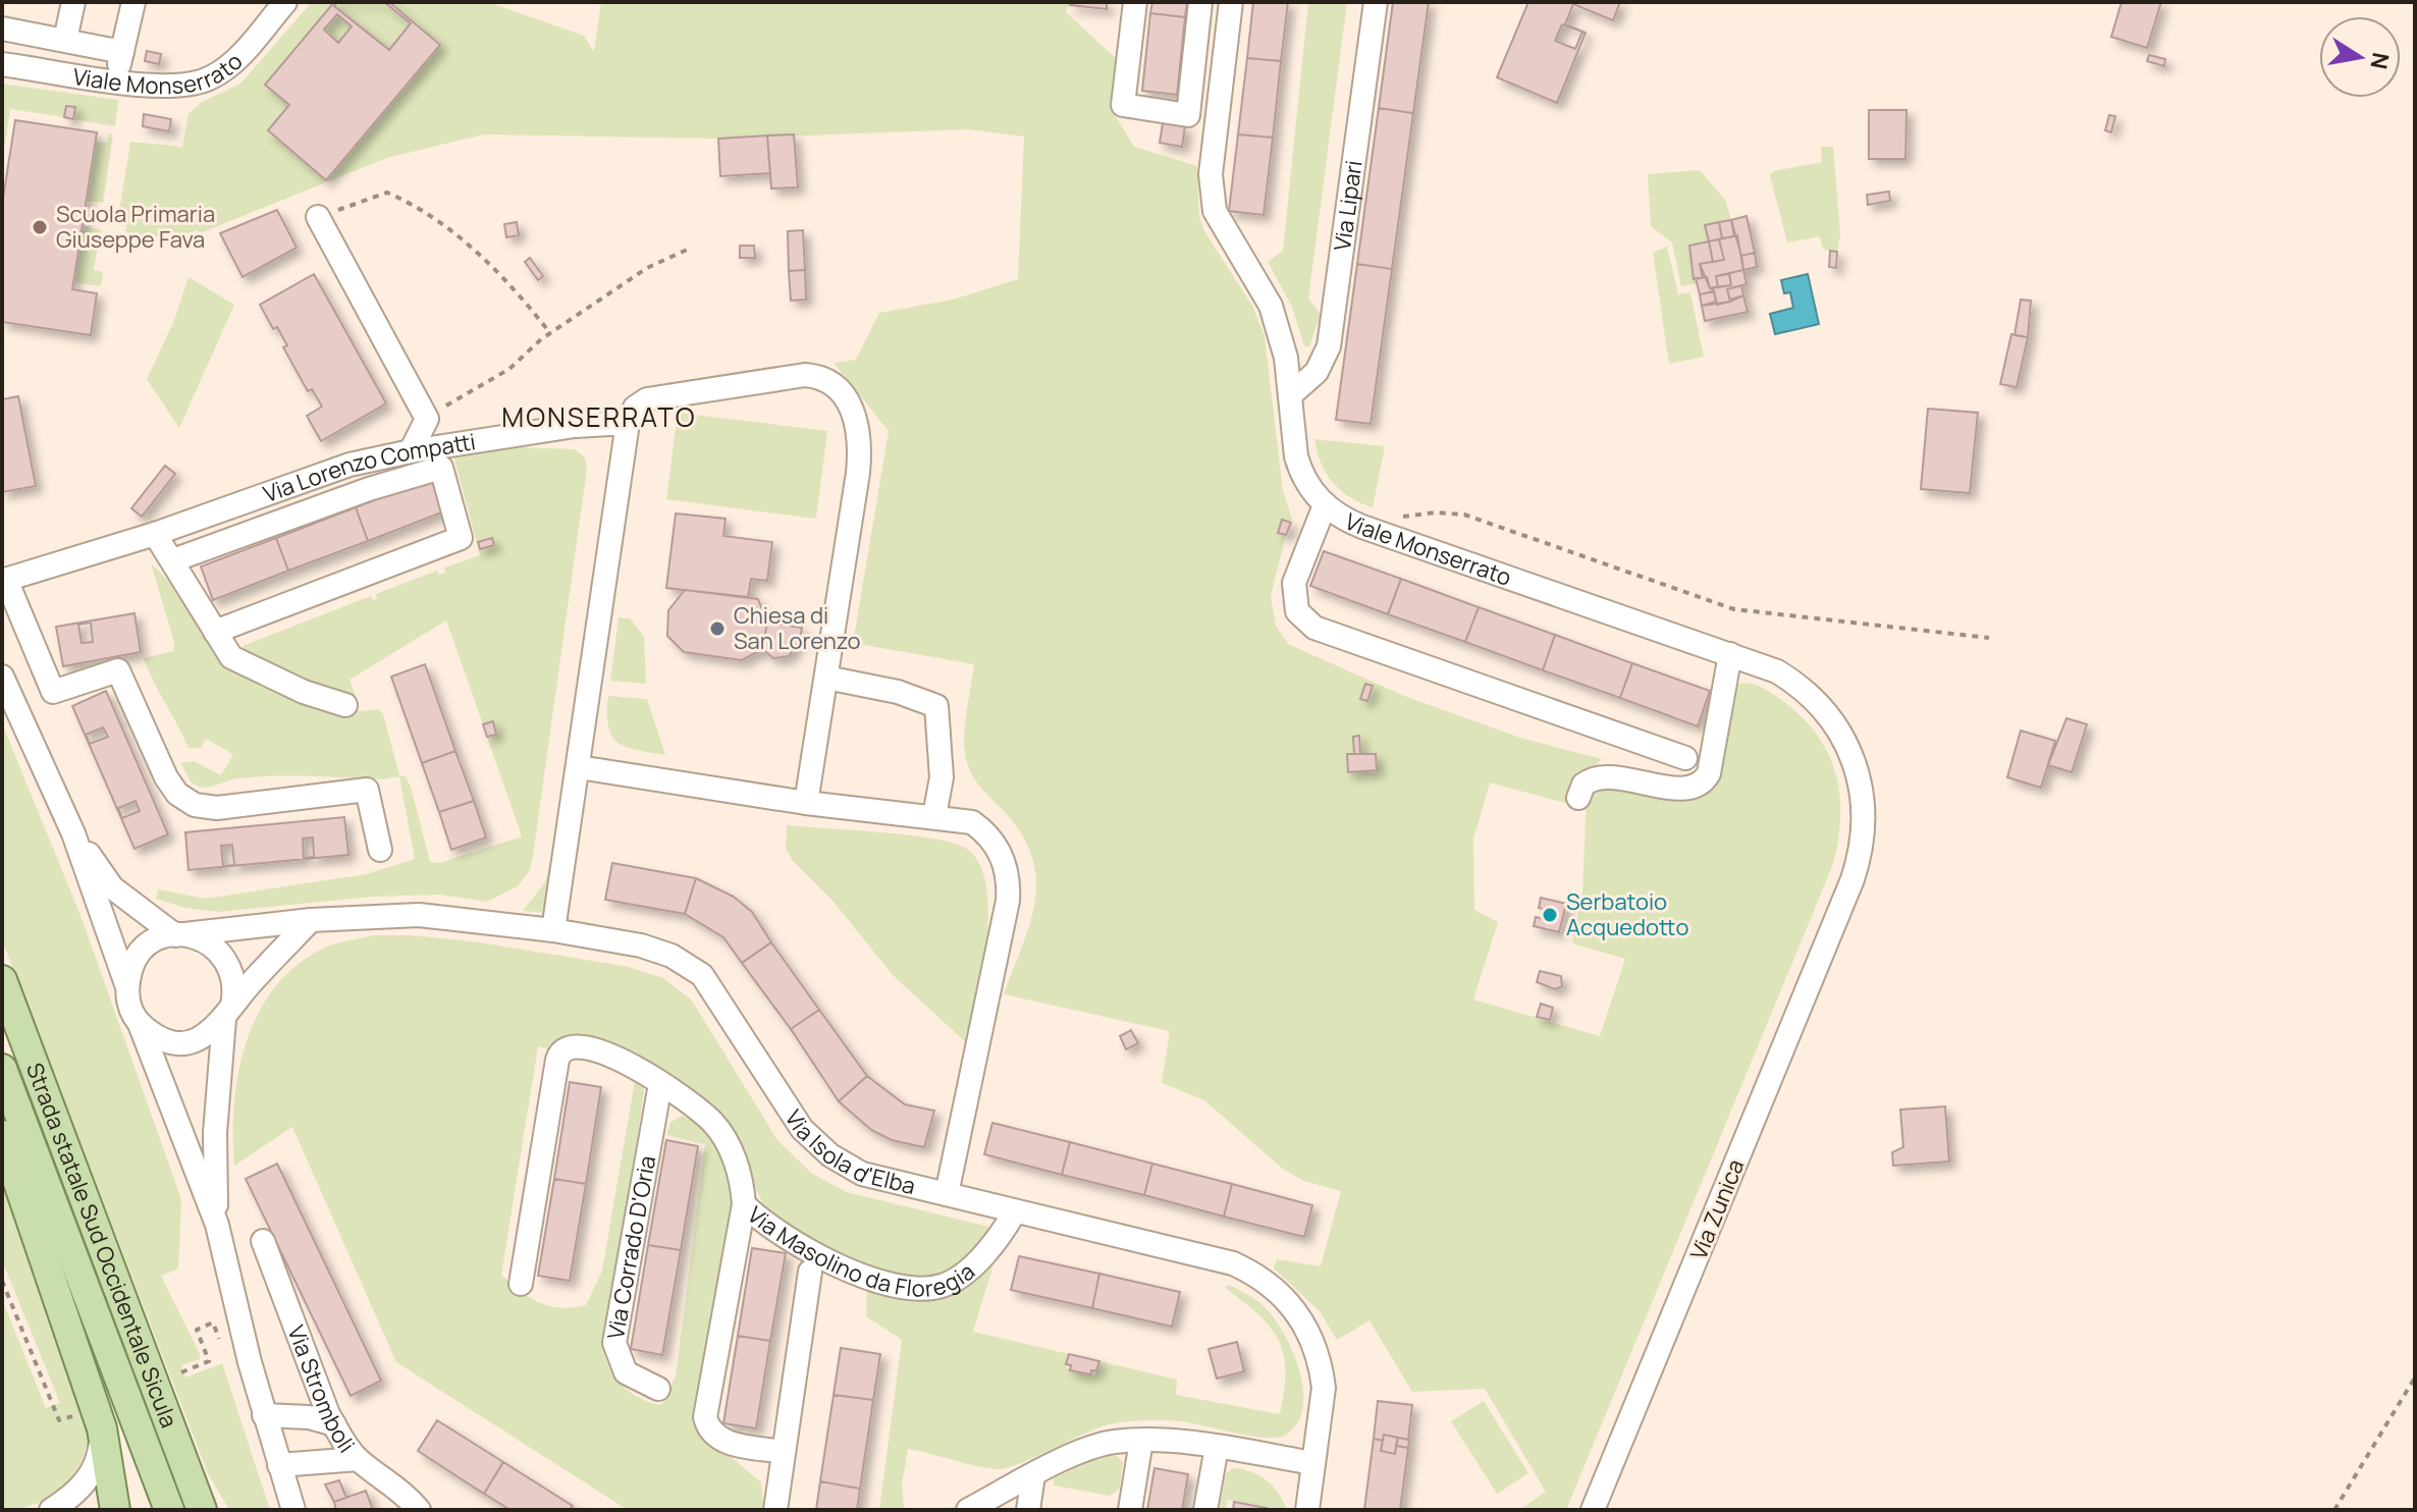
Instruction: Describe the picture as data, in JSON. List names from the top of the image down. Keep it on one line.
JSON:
{"streets":{"main road":["Strada statale Sud Occidentale Sicula"],"street":["Viale Monserrato","Via Lipari","Via Lorenzo Compatti","Via Isola d'Elba","Via Zunica","Via Masolino da Floregia","Via Corrado D'Oria","Via Stromboli"]},"crossings":[["Viale Monserrato","Via Lipari"],["Viale Monserrato","Via Zunica"],["Via Isola d'Elba","Via Masolino da Floregia"],["Via Masolino da Floregia","Via Corrado D'Oria"]],"districts":["MONSERRATO"],"places":["Scuola Primaria Giuseppe Fava","Chiesa di San Lorenzo","Serbatoio Acquedotto"],"north":"right"}
